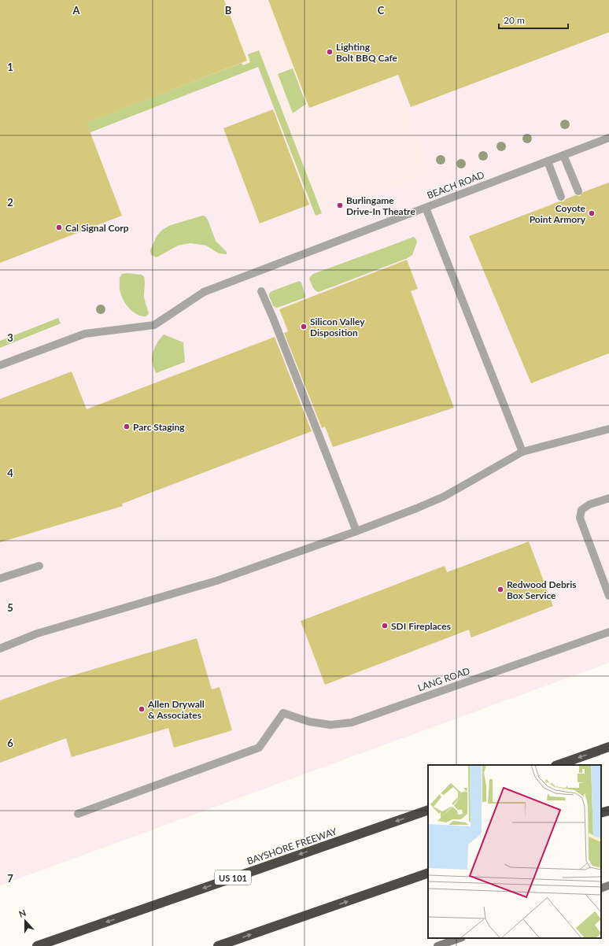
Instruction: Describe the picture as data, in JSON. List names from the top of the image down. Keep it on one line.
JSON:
{"streets":{"highway":["BAYSHORE FREEWAY","US 101"],"street":["BEACH ROAD","LANG ROAD"]},"places":["Lighting Bolt BBQ Cafe","Burlingame Drive-In Theatre","Coyote Point Armory","Cal Signal Corp","Silicon Valley Disposition","Parc Staging","Redwood Debris Box Service","SDI Fireplaces","Allen Drywall & Associates"],"scale_bar":"20 m","north":"top","grid":{"columns":["A","B","C"],"rows":["1","2","3","4","5","6","7"]}}
